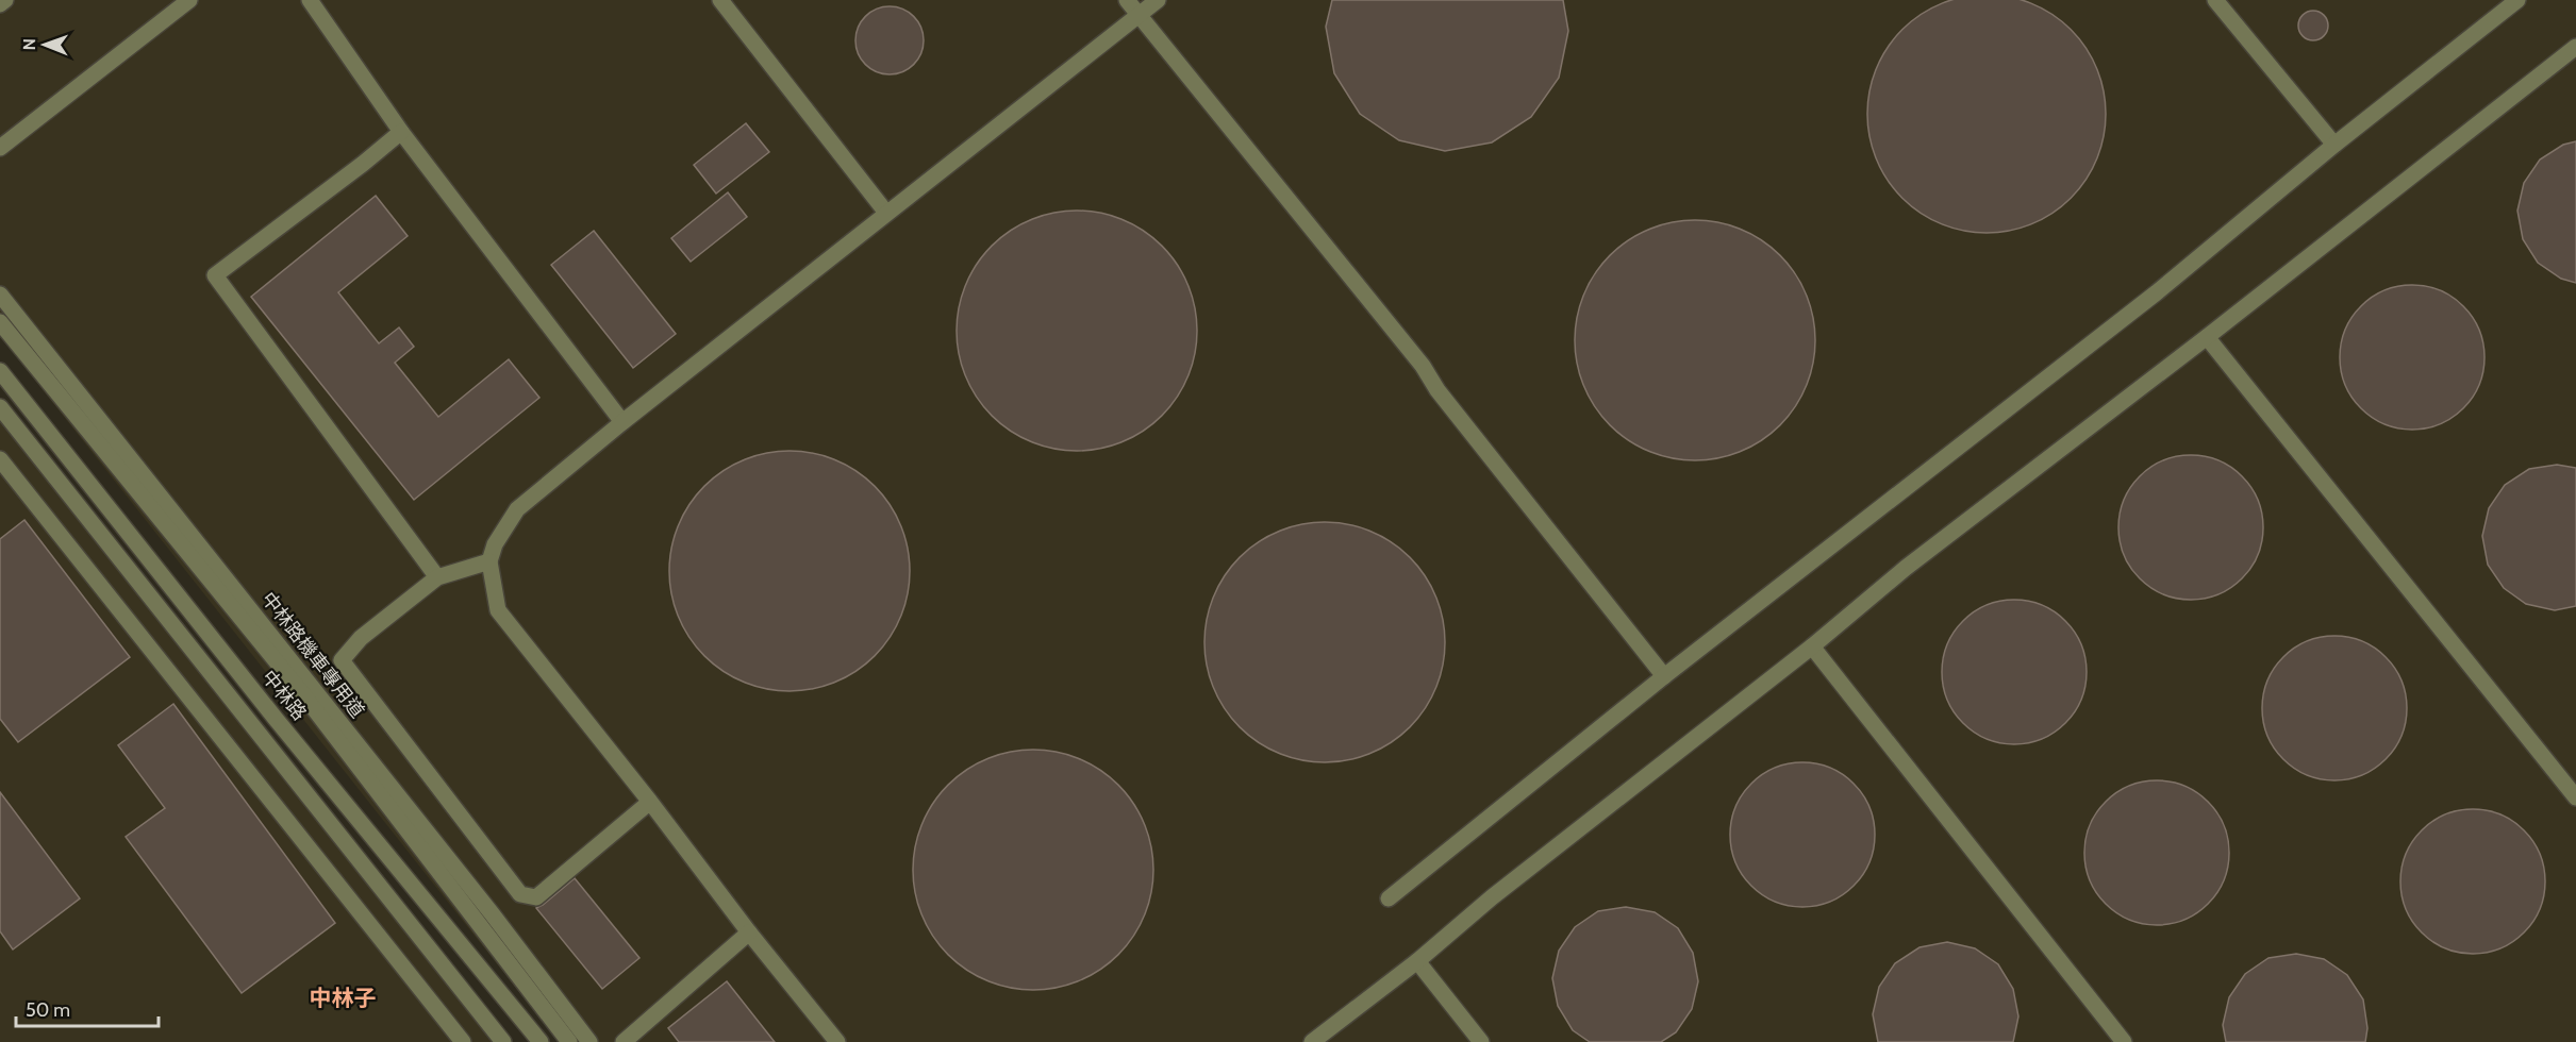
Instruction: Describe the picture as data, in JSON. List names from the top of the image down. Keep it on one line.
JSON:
{"streets":{"street":["中林路機車專用道","中林路"]},"districts":["中林子"],"scale_bar":"50 m","north":"left"}
